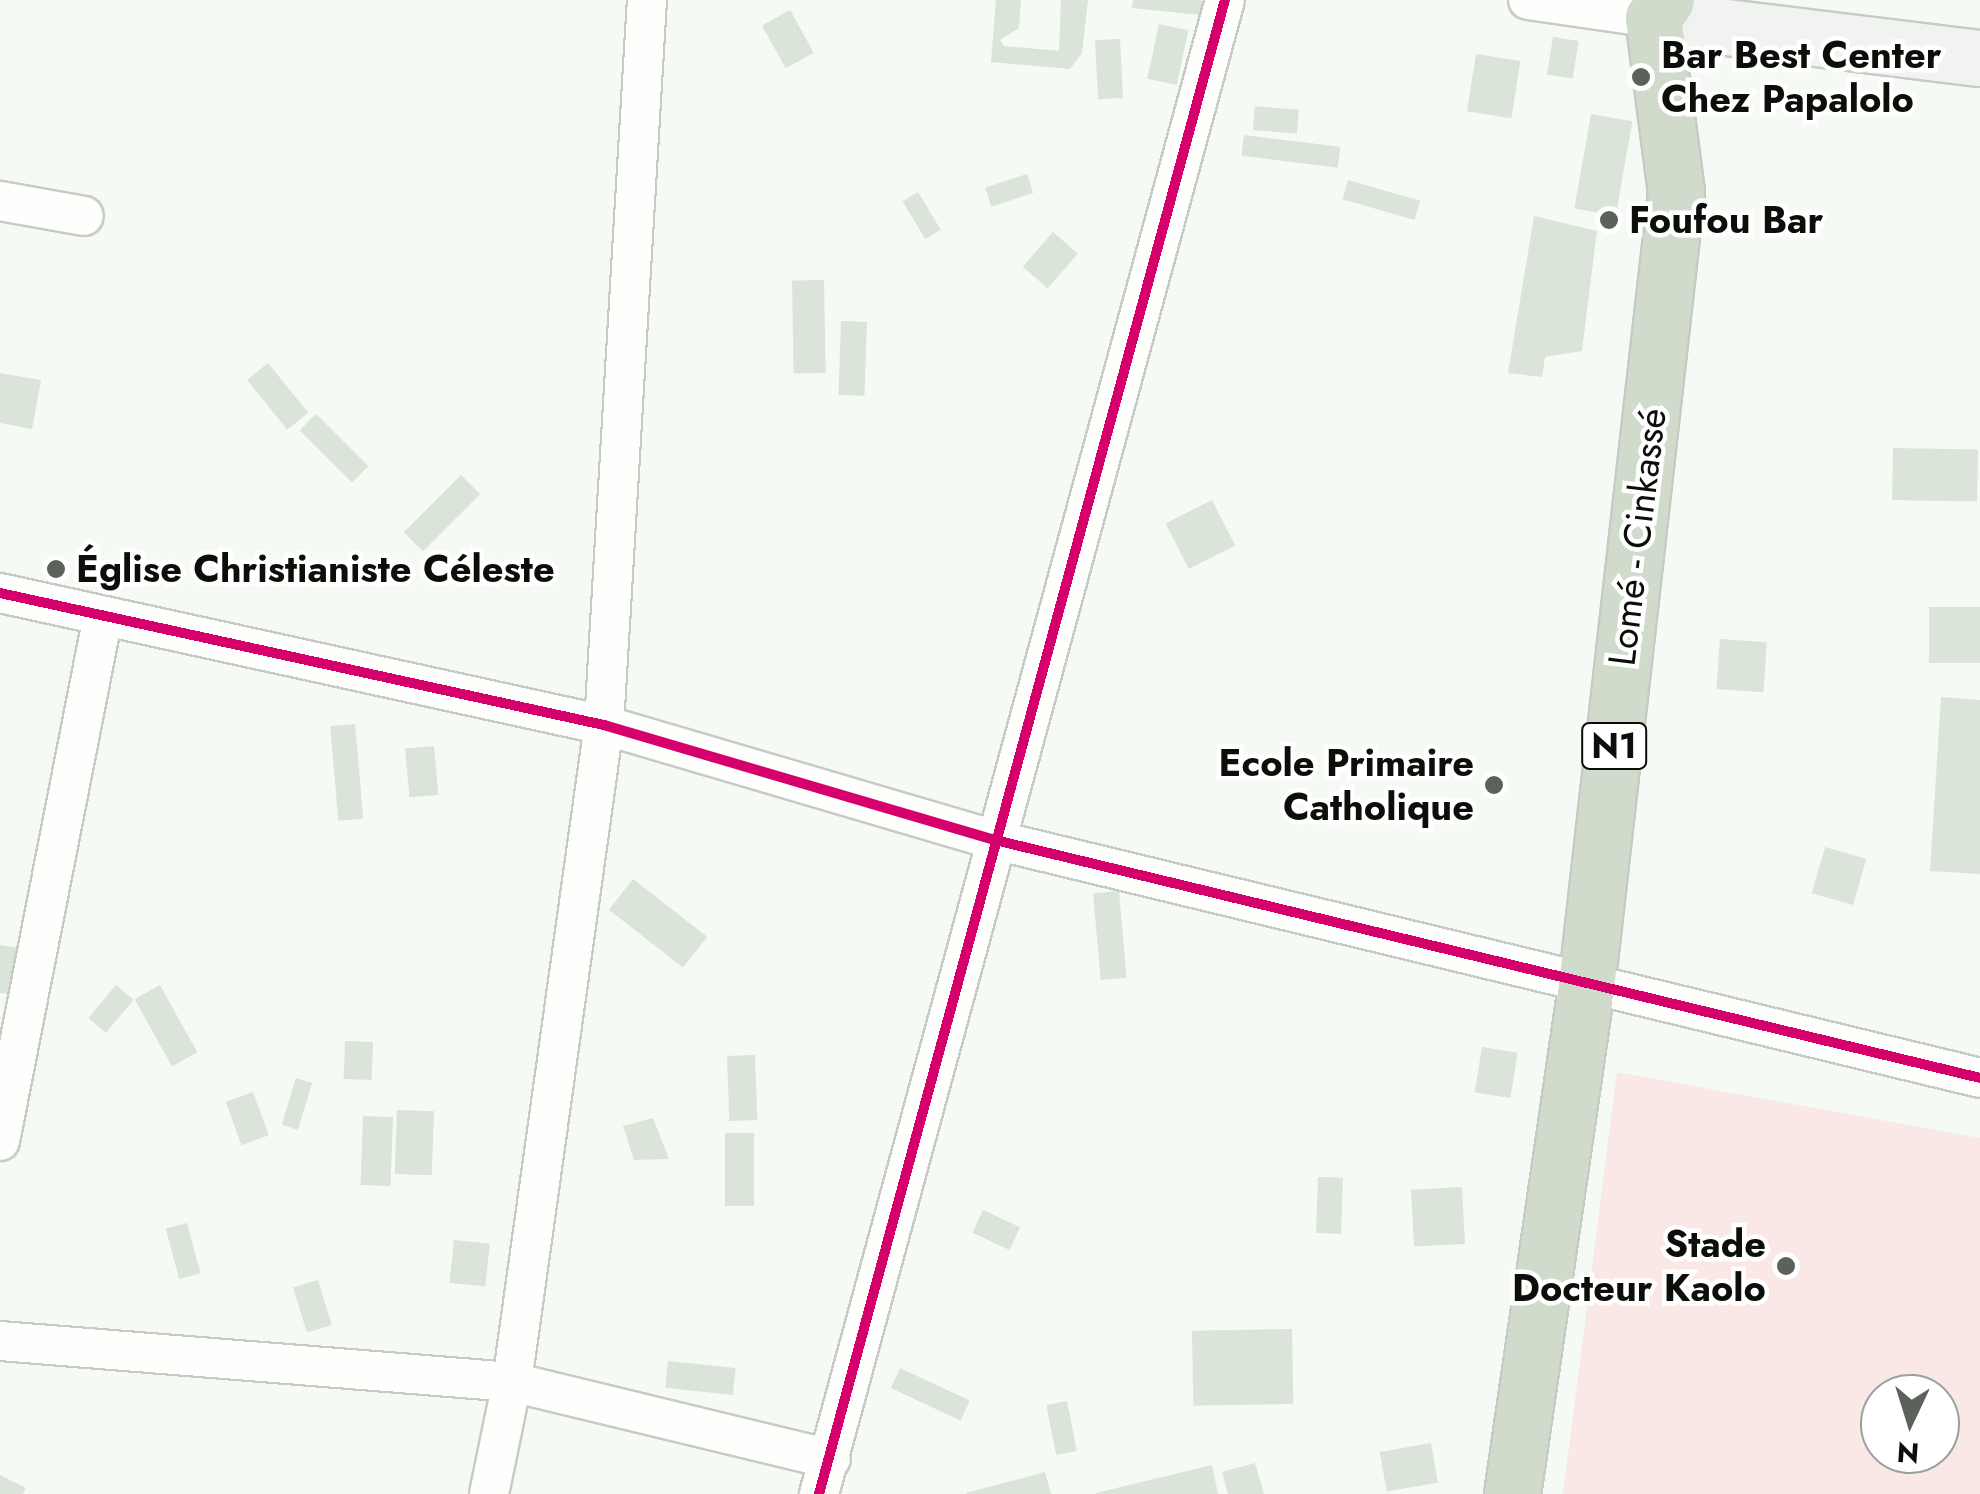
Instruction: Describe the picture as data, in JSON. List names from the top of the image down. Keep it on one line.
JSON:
{"streets":{"highway":["Lomé - Cinkassé","N1"]},"places":["Bar Best Center Chez Papalolo","Foufou Bar","Église Christianiste Céleste","Ecole Primaire Catholique","Stade Docteur Kaolo"],"north":"bottom"}
